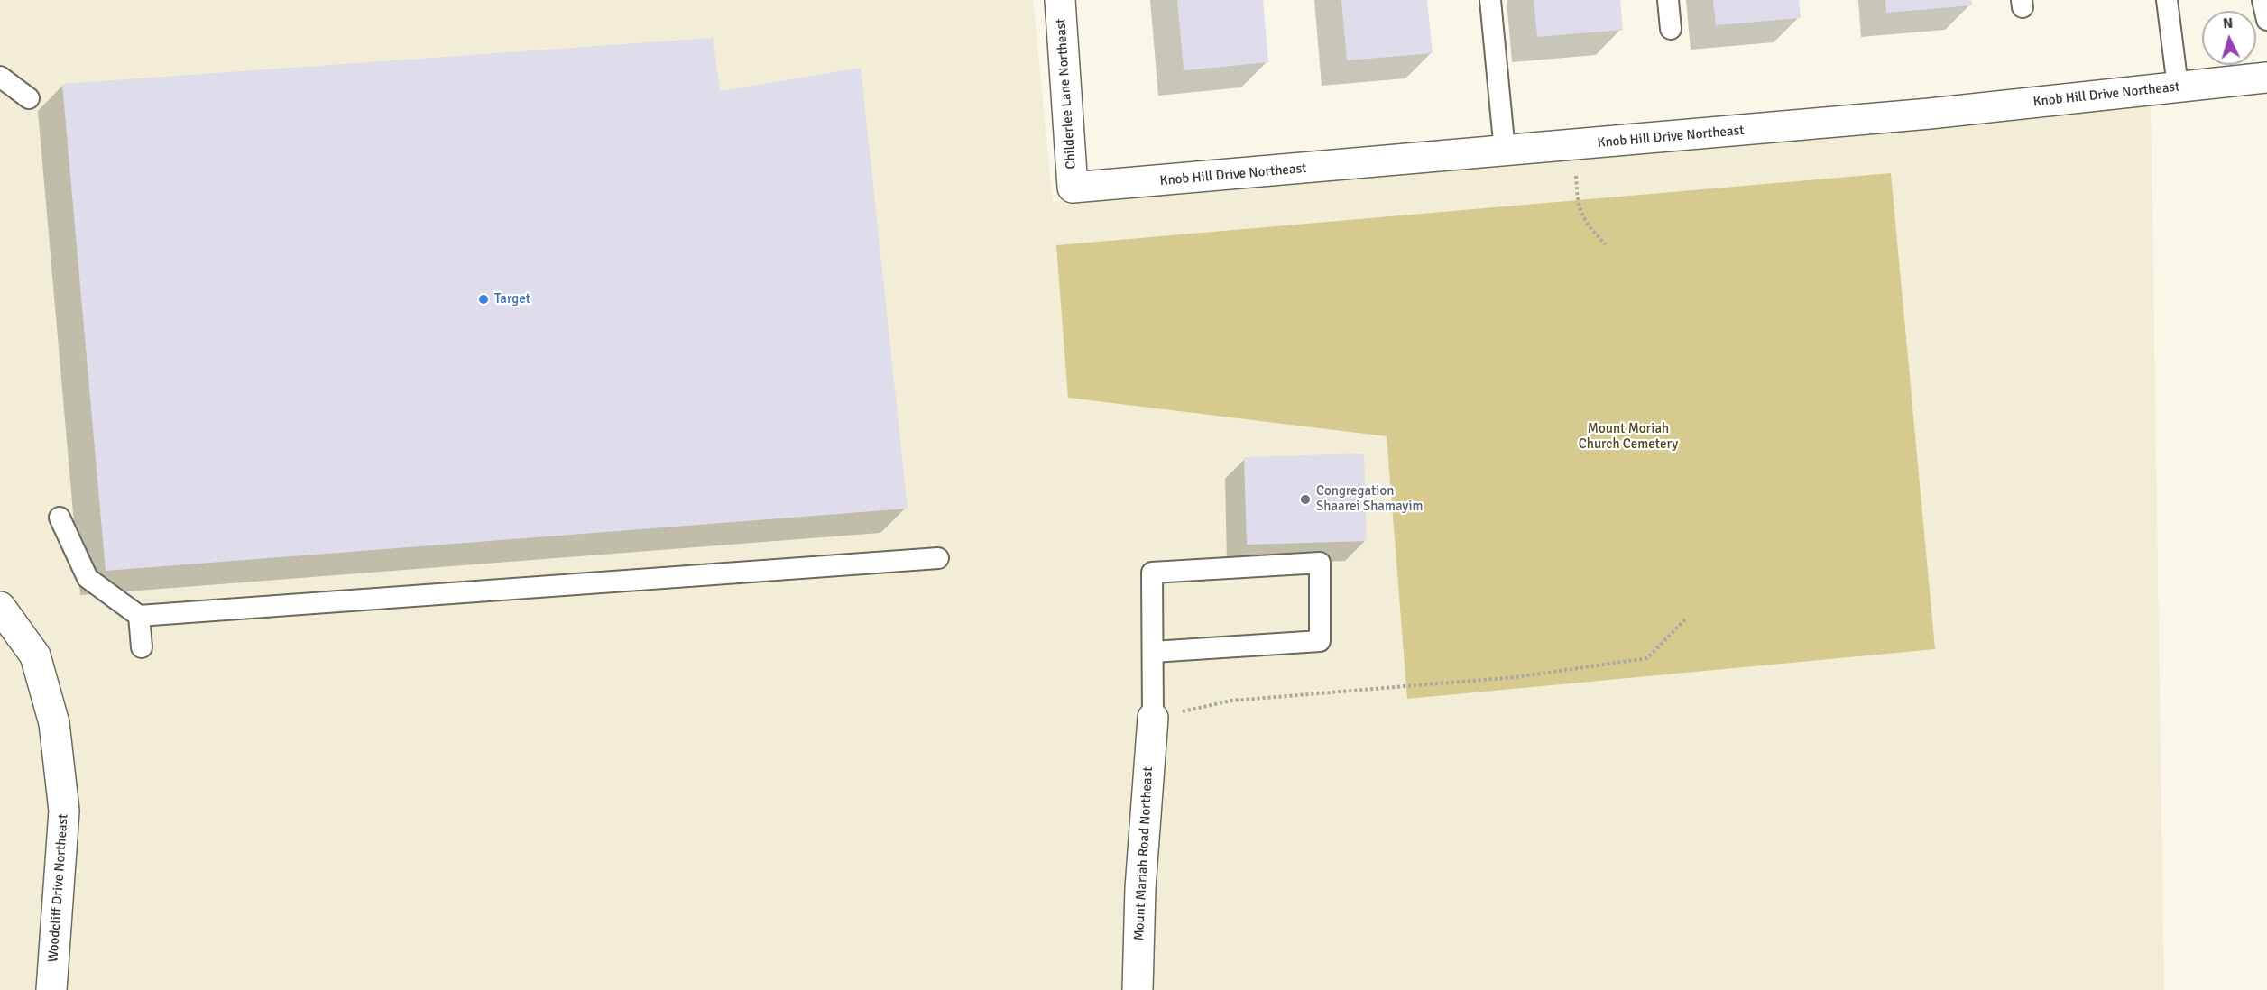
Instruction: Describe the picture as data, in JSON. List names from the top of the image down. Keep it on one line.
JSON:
{"streets":{"street":["Childerlee Lane Northeast","Knob Hill Drive Northeast","Mount Mariah Road Northeast","Woodcliff Drive Northeast"]},"crossings":[["Childerlee Lane Northeast","Knob Hill Drive Northeast"]],"parks":["Mount Moriah Church Cemetery"],"places":["Target","Congregation Shaarei Shamayim"],"north":"top"}
